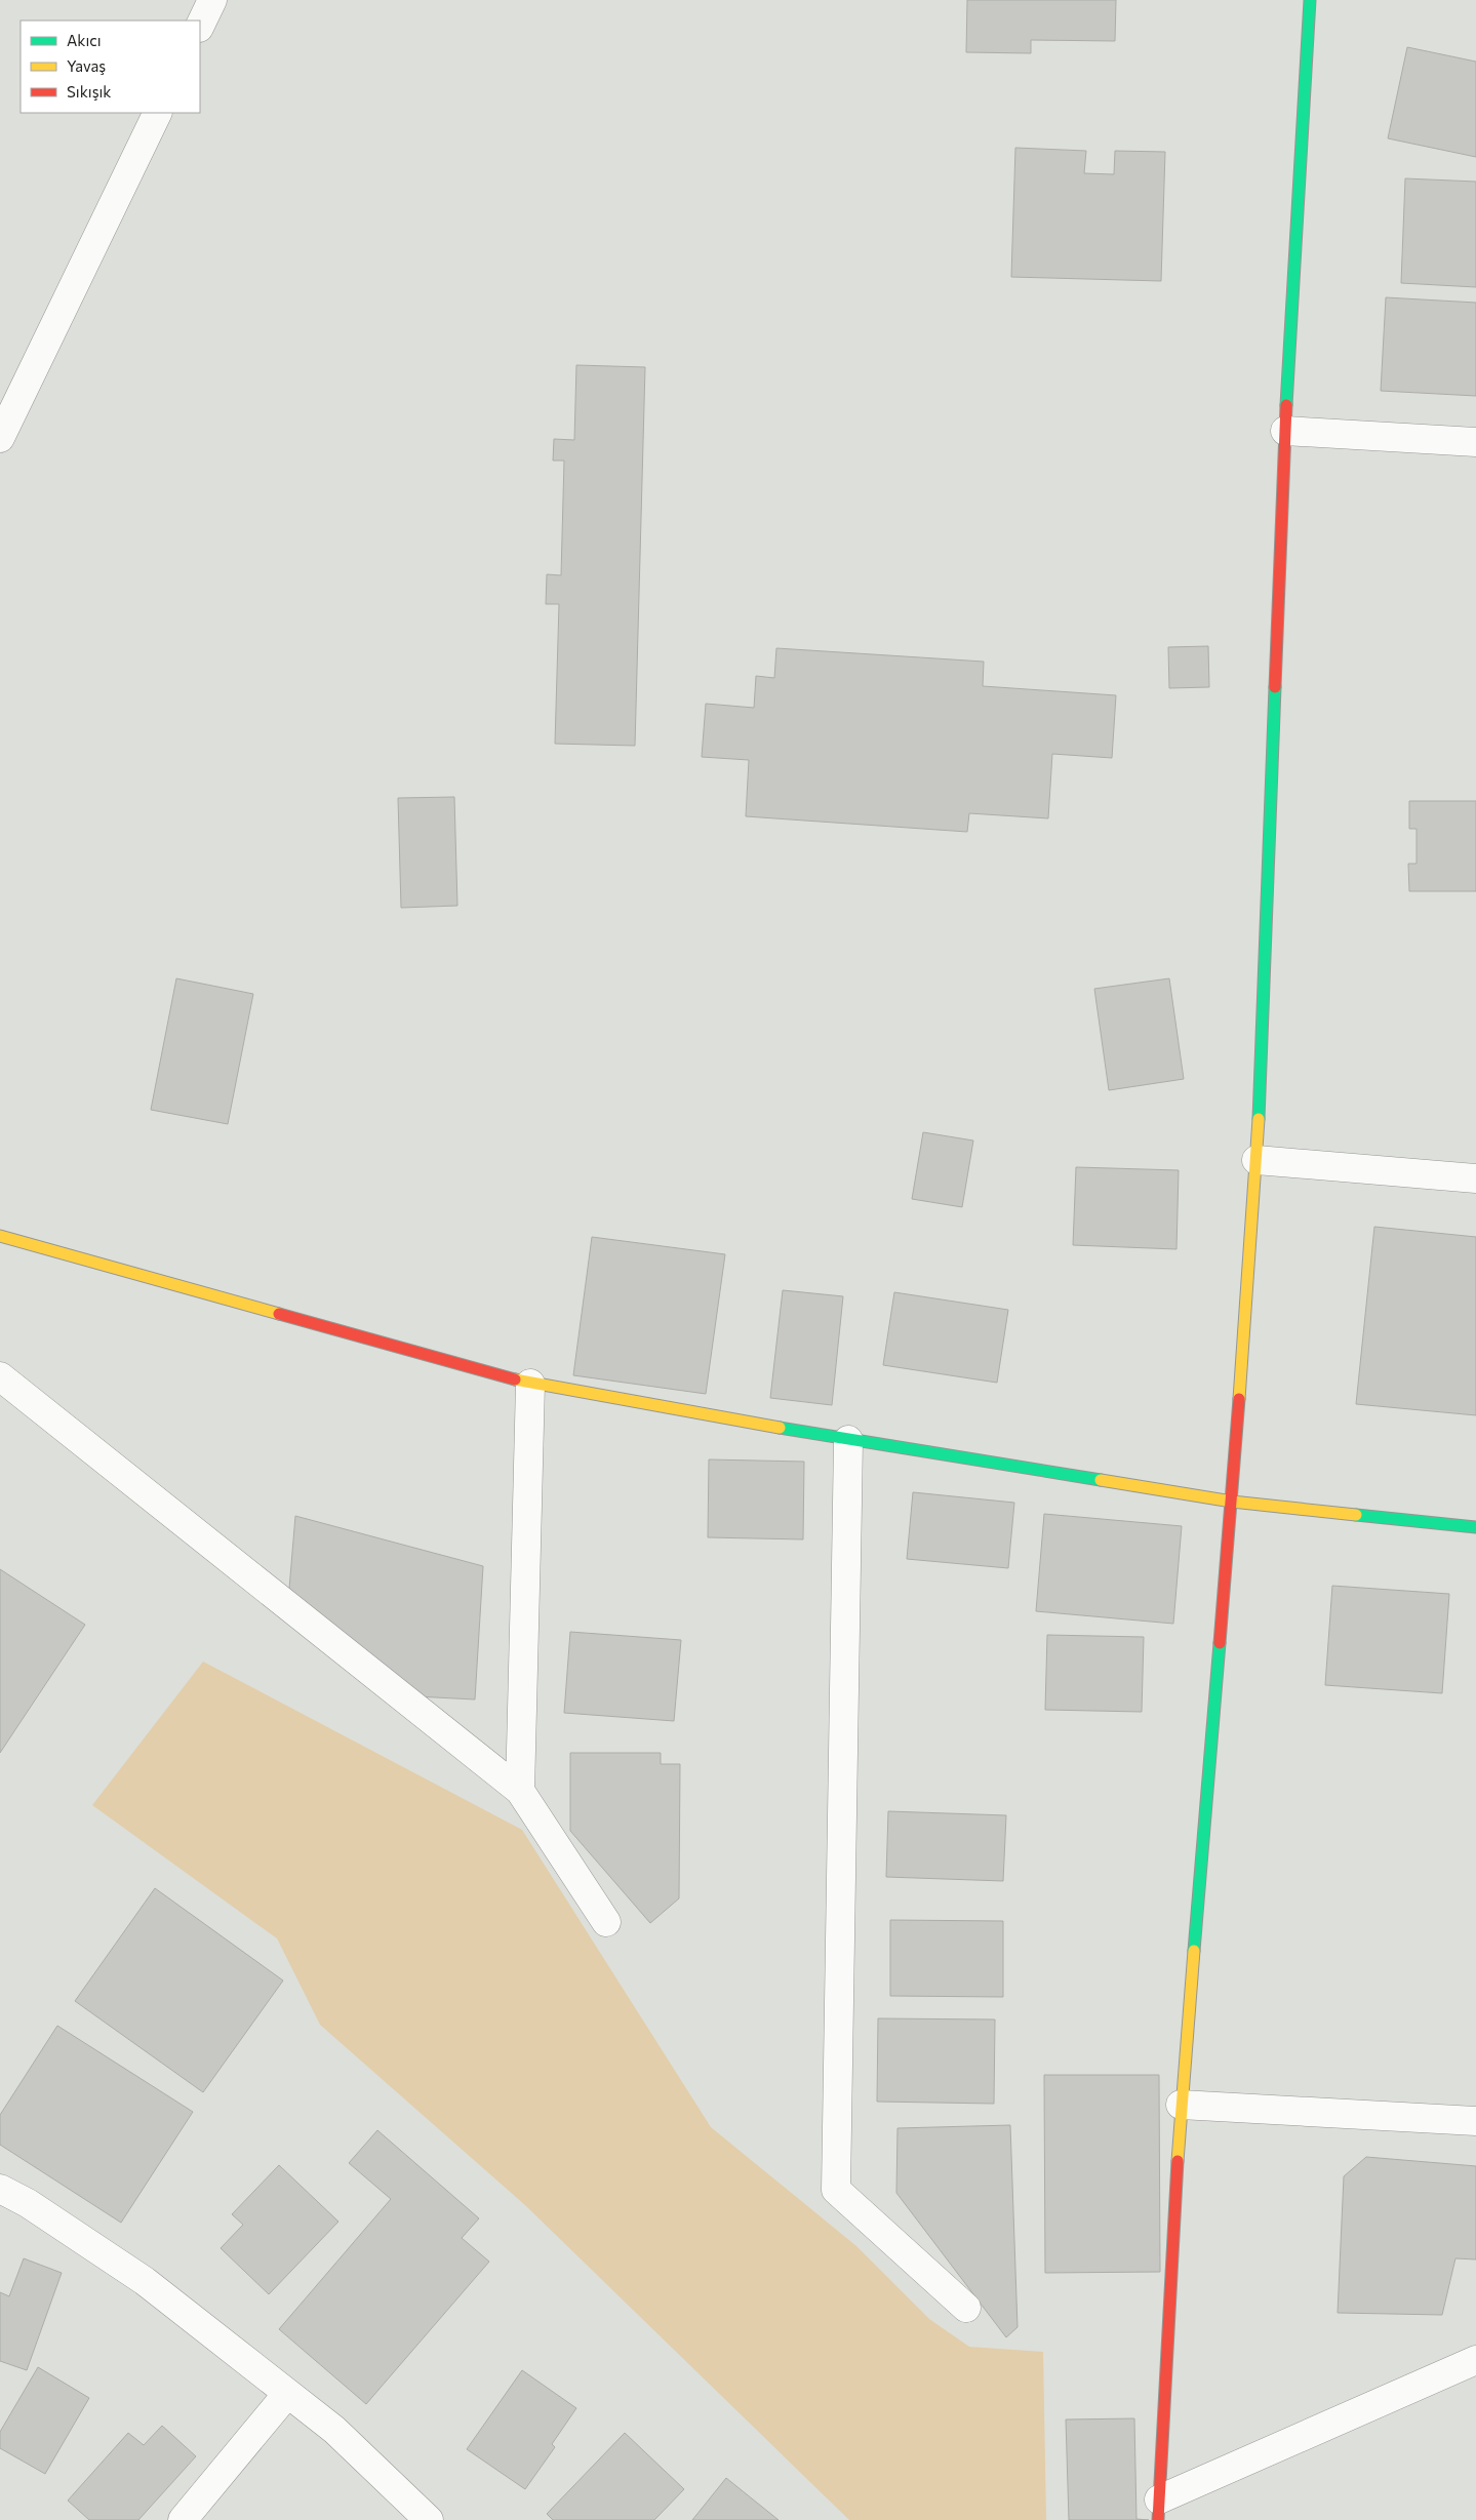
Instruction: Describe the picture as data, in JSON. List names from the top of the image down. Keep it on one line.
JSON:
{"legend":["Akıcı","Yavaş","Sıkışık"]}
